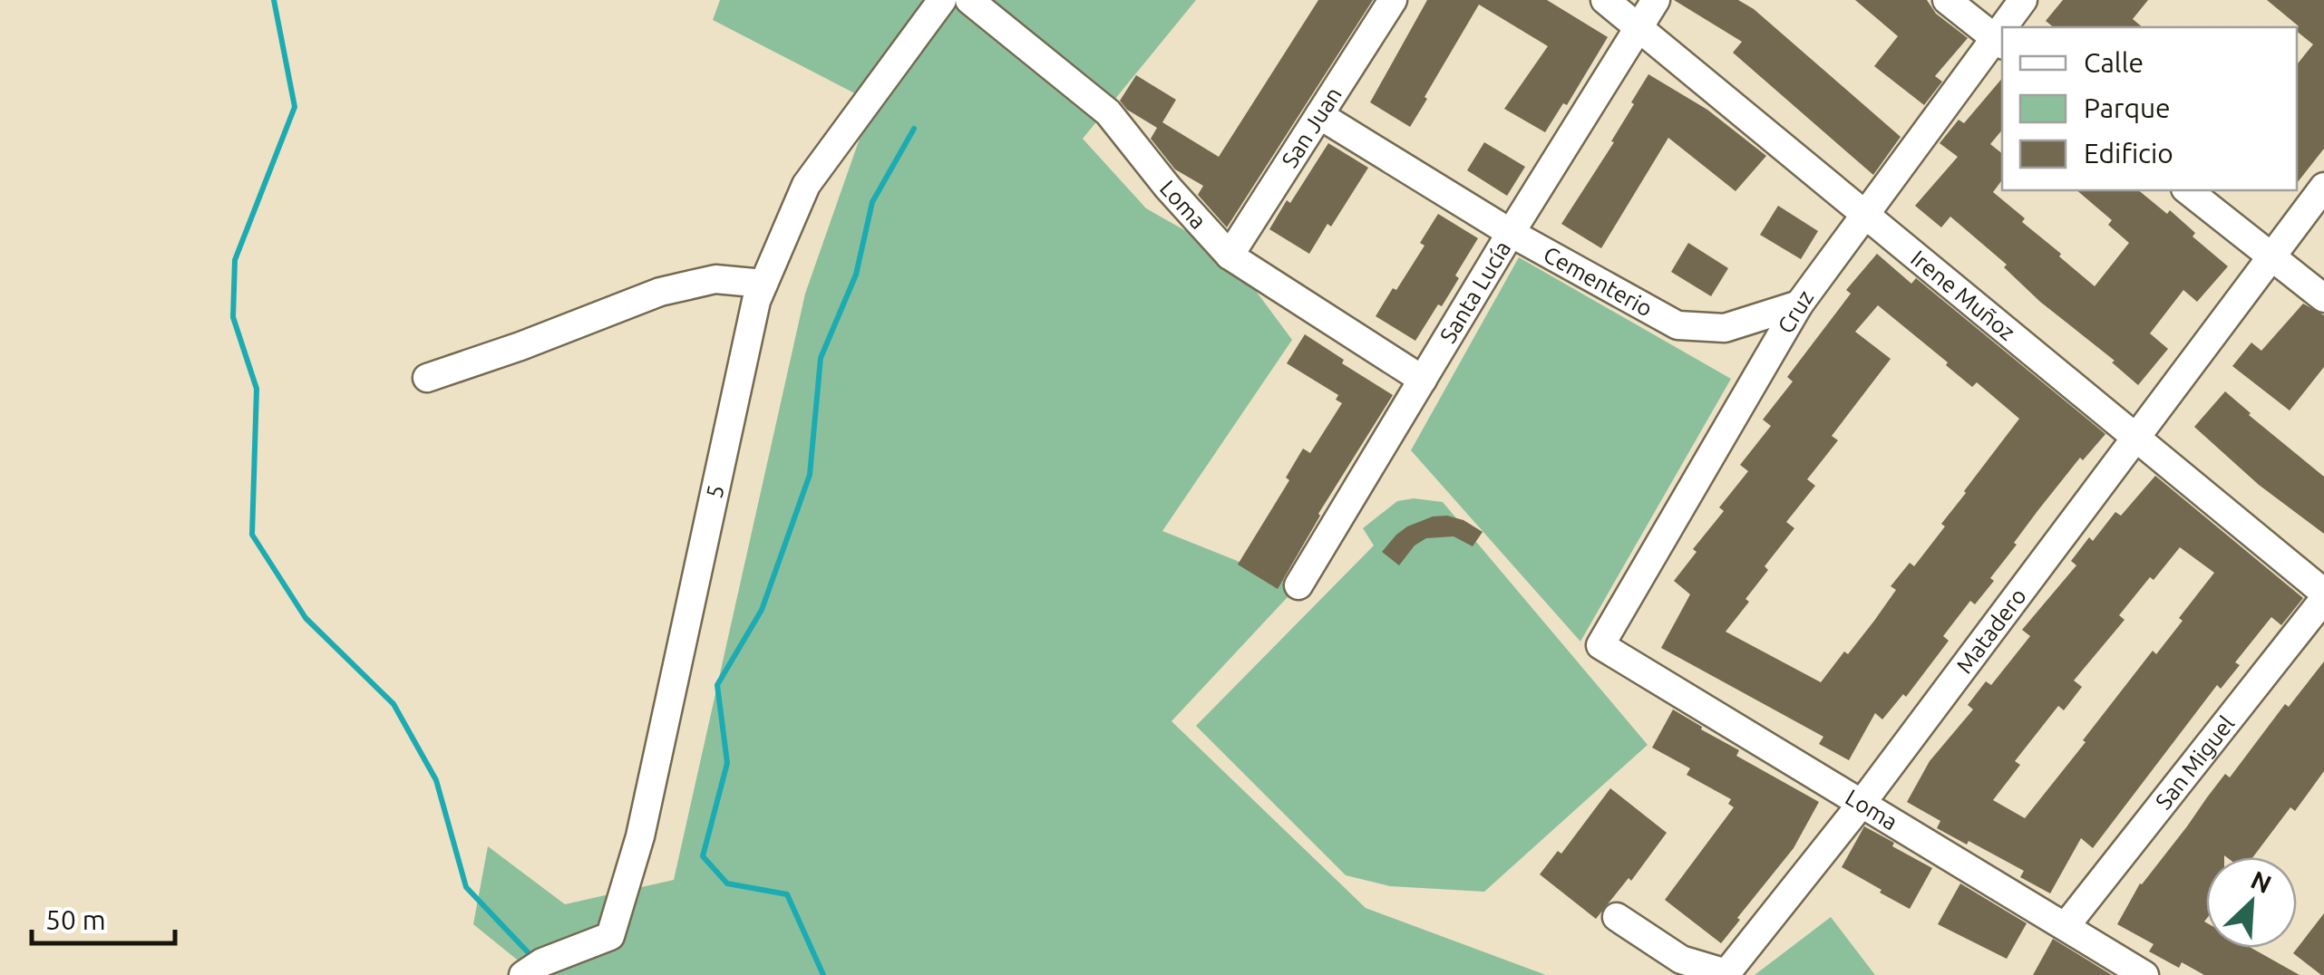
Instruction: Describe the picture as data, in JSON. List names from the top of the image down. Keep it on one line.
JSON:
{"streets":{"street":["San Juan","Loma","Cementerio","Santa Lucía","Irene Muñoz","Cruz","5","Matadero","San Miguel"]},"crossings":[["San Juan","Loma"],["San Juan","Cementerio"],["Loma","Santa Lucía"],["Loma","Cruz"],["Loma","Matadero"],["Loma","San Miguel"],["Cementerio","Santa Lucía"],["Cementerio","Cruz"],["Santa Lucía","Irene Muñoz"],["Irene Muñoz","Cruz"],["Irene Muñoz","Matadero"],["Irene Muñoz","San Miguel"]],"legend":["Calle","Parque","Edificio"],"scale_bar":"50 m","north":"top right"}
